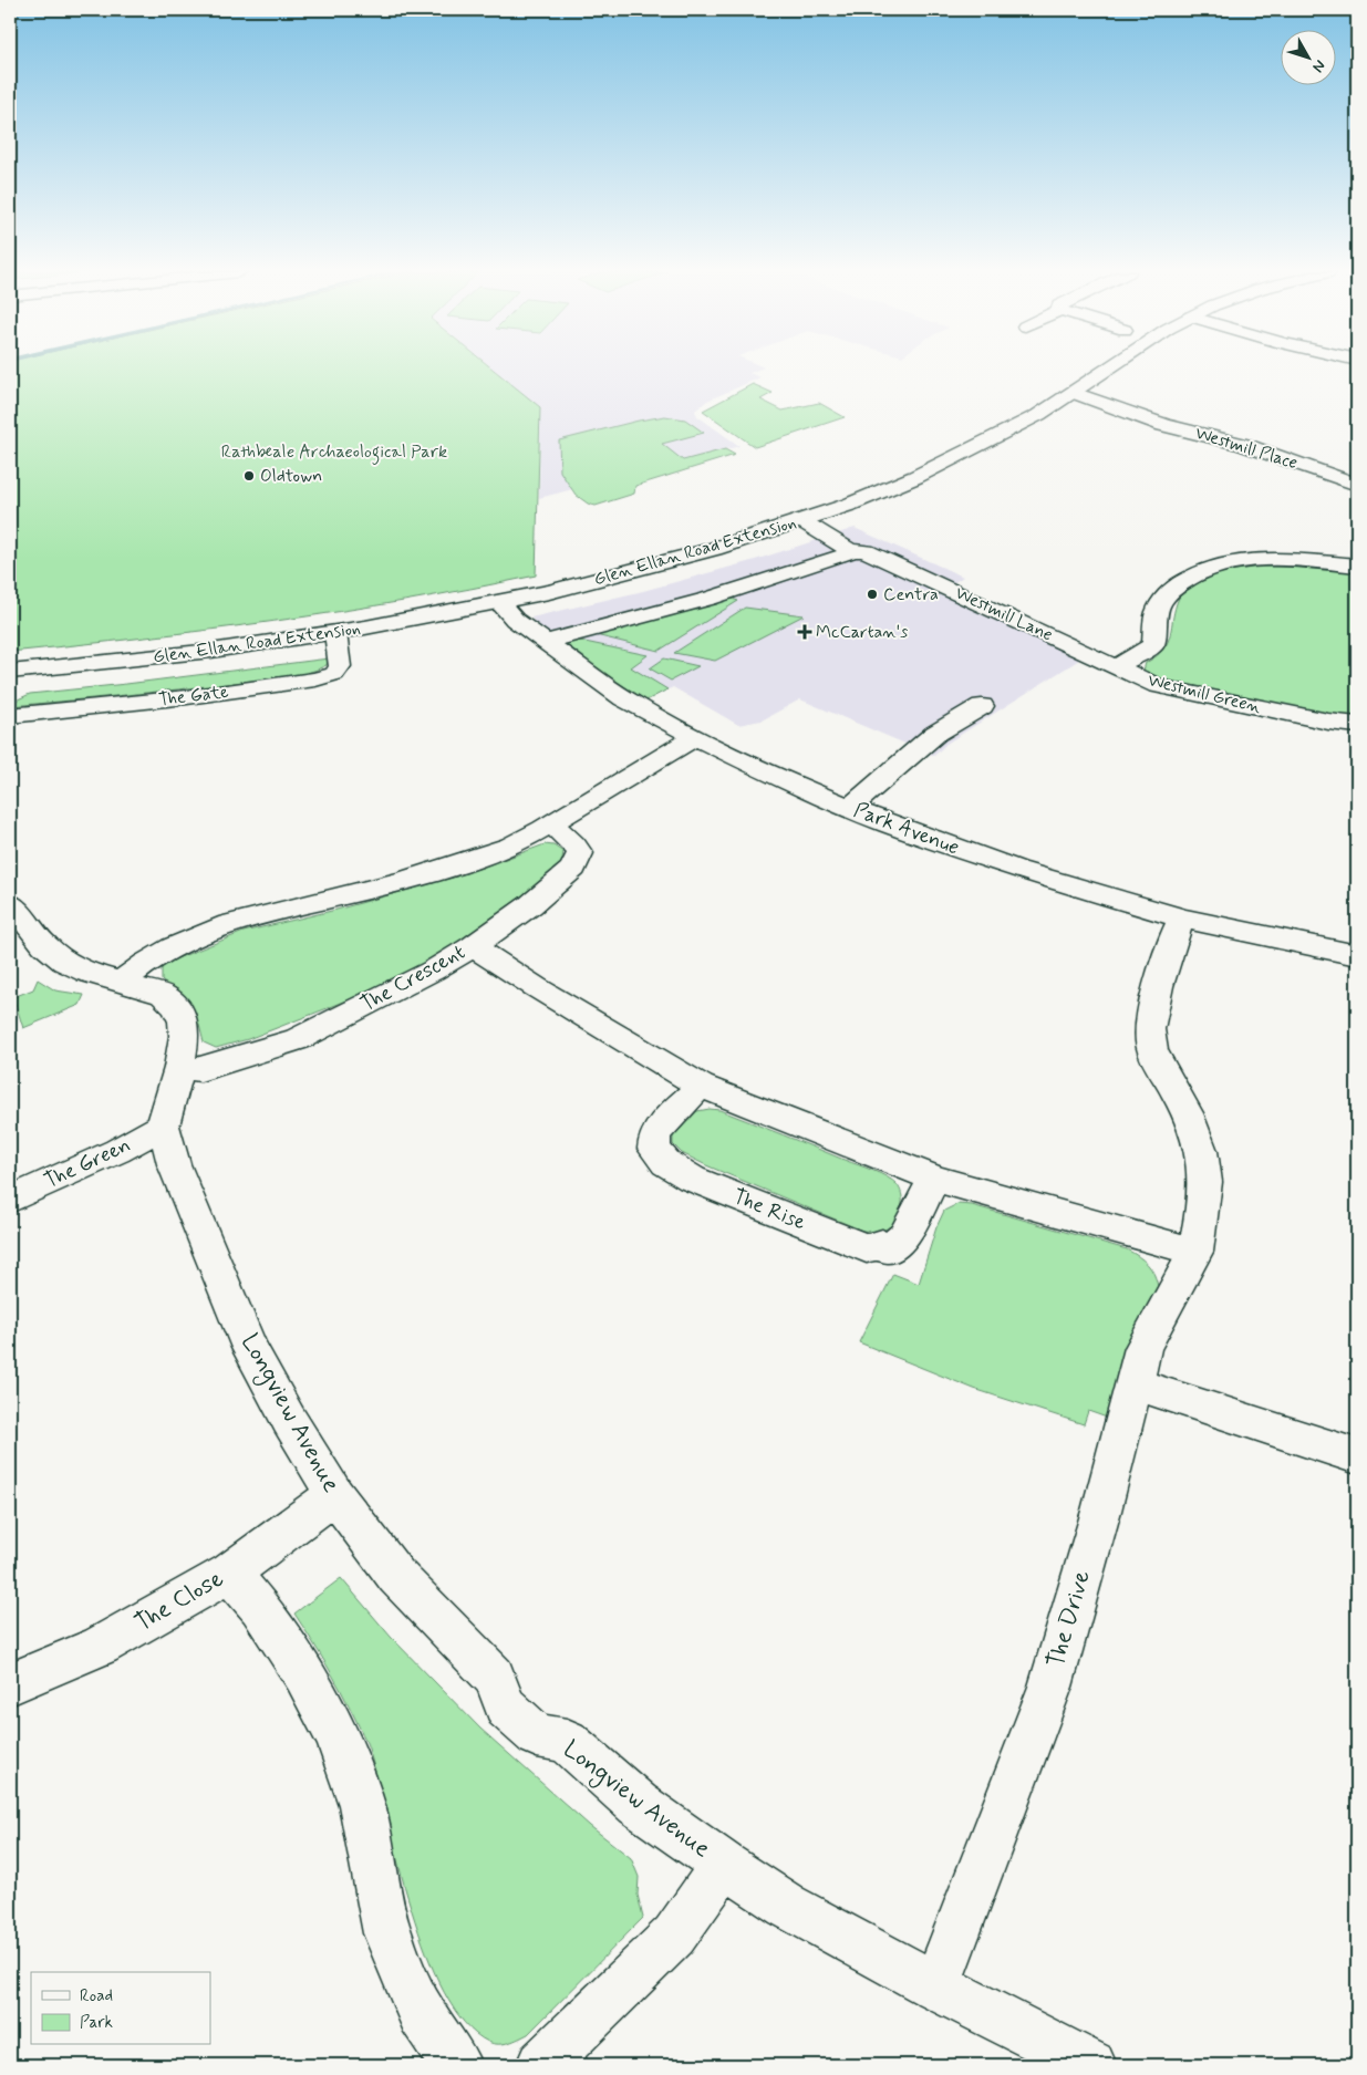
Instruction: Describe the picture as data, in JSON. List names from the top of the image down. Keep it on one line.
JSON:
{"streets":{"street":["Westmill Place","Glen Ellan Road Extension","Westmill Lane","Westmill Green","The Gate","Park Avenue","The Crescent","The Green","The Rise","Longview Avenue","The Close","The Drive"]},"crossings":[["Westmill Place","Glen Ellan Road Extension"],["Glen Ellan Road Extension","Westmill Lane"],["Glen Ellan Road Extension","The Gate"],["Glen Ellan Road Extension","Park Avenue"],["Westmill Lane","Westmill Green"],["Park Avenue","The Drive"],["The Green","Longview Avenue"],["Longview Avenue","The Close"],["Longview Avenue","The Drive"]],"parks":["Rathbeale Archaeological Park"],"places":{"other":["Oldtown","Centra"],"health":["McCartan's"]},"legend":["Road","Park"],"north":"bottom right"}
